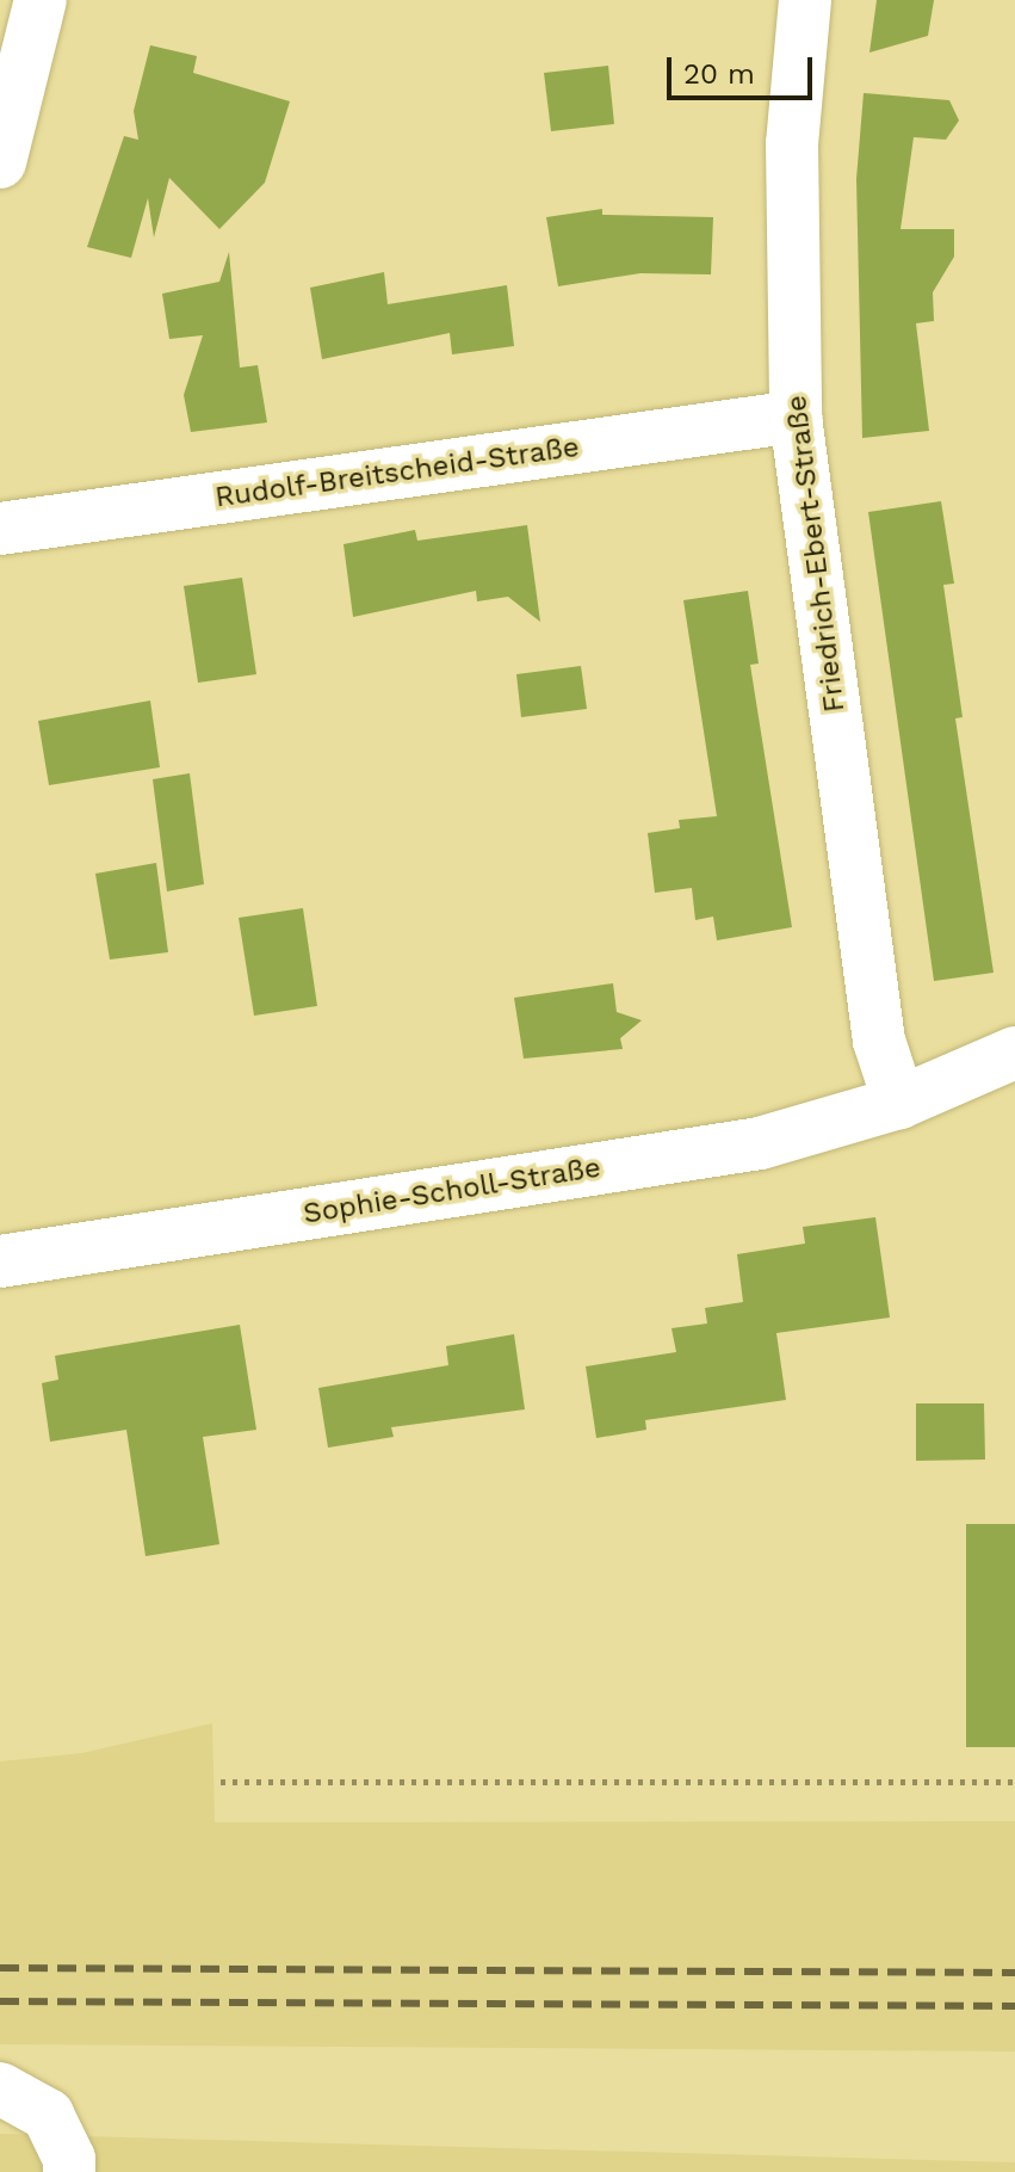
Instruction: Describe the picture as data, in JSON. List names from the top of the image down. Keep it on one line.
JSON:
{"streets":{"street":["Rudolf-Breitscheid-Straße","Friedrich-Ebert-Straße","Sophie-Scholl-Straße"]},"crossings":[["Rudolf-Breitscheid-Straße","Friedrich-Ebert-Straße"],["Friedrich-Ebert-Straße","Sophie-Scholl-Straße"]],"scale_bar":"20 m"}
